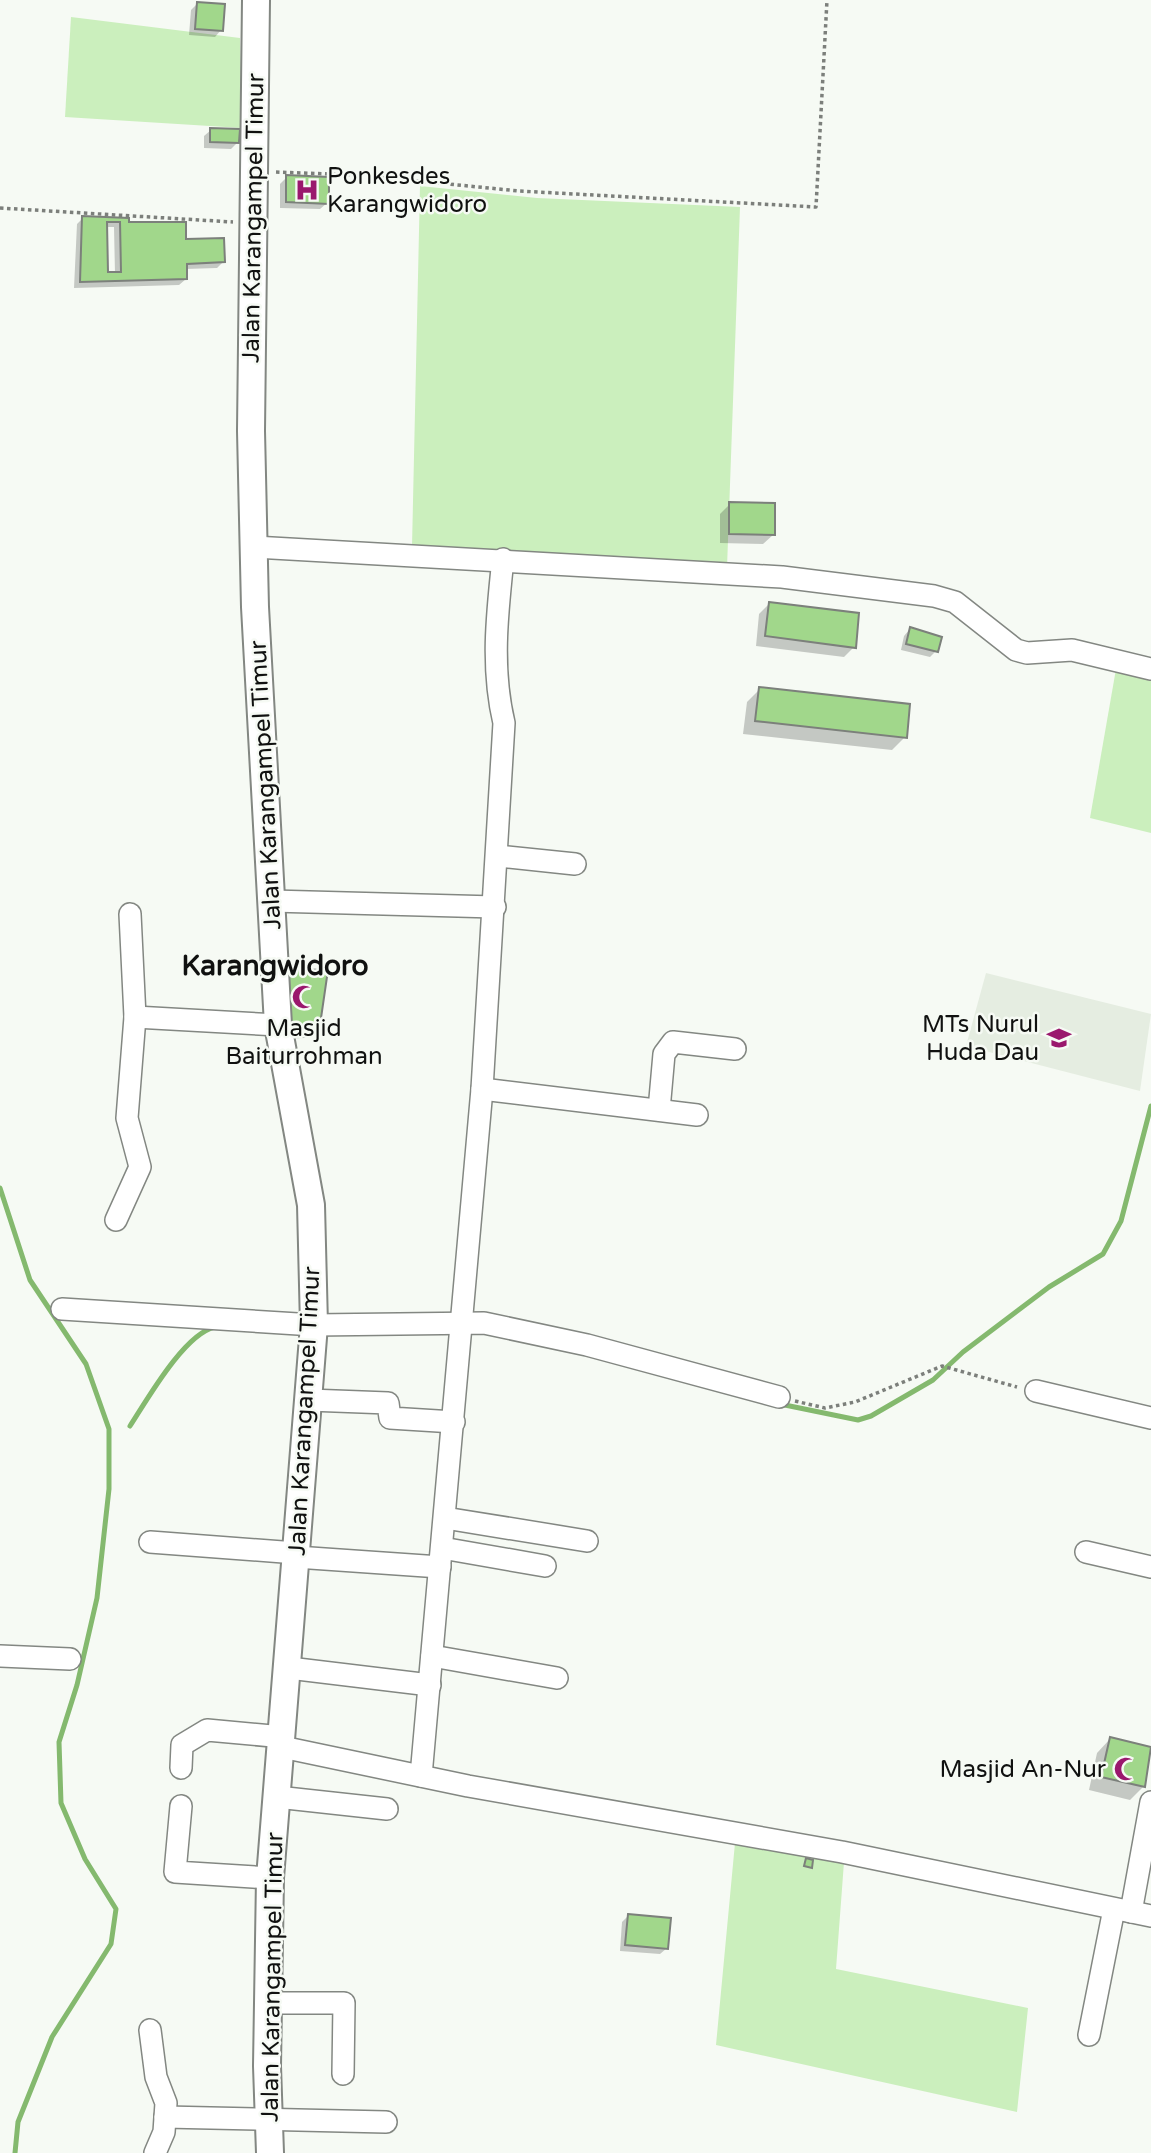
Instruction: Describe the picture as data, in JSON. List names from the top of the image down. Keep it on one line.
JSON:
{"streets":{"street":["Jalan Karangampel Timur"]},"districts":["Karangwidoro"],"places":{"hospital":["Ponkesdes Karangwidoro"],"mosque":["Masjid Baiturrohman","Masjid An-Nur"],"school or university":["MTs Nurul Huda Dau"]}}
